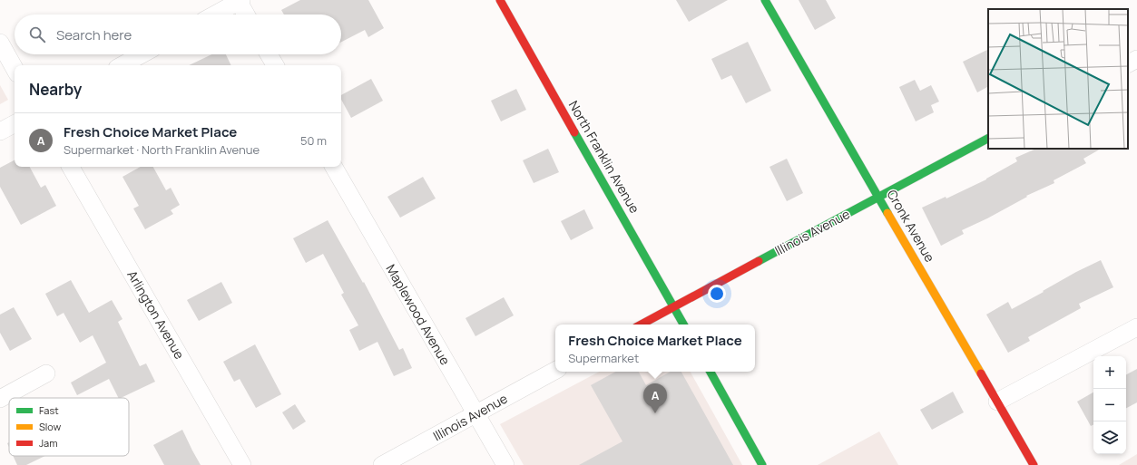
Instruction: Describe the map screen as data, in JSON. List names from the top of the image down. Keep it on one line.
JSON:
{"streets":{"street":["North Franklin Avenue","Cronk Avenue","Illinois Avenue","Arlington Avenue","Maplewood Avenue"]},"crossings":[["North Franklin Avenue","Illinois Avenue"],["Cronk Avenue","Illinois Avenue"],["Illinois Avenue","Maplewood Avenue"]],"legend":["Fast","Slow","Jam"],"page":{"search":"Search here","heading":"Nearby","list":[{"mark":"A","name":"Fresh Choice Market Place","note":"Supermarket · North Franklin Avenue","value":"50 m"}],"popup":["Fresh Choice Market Place","Supermarket"],"map_buttons":["+","−"],"pins":"A"}}
